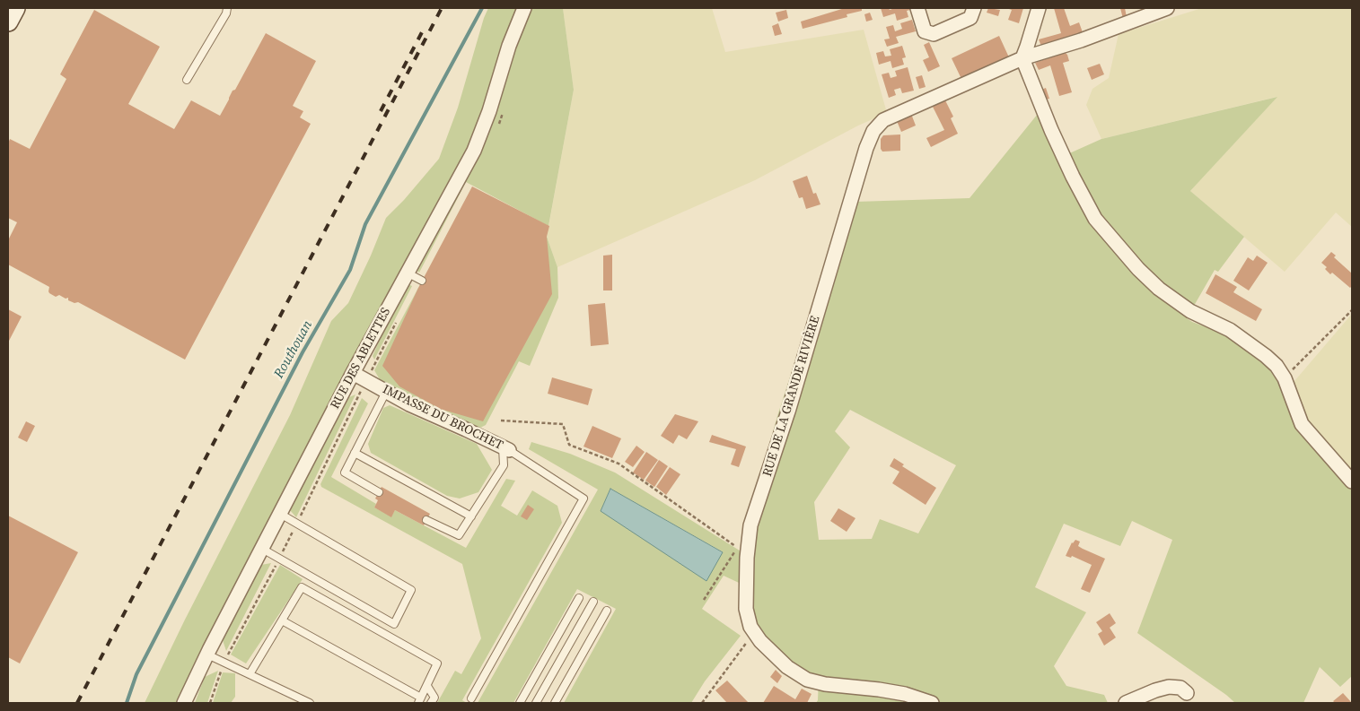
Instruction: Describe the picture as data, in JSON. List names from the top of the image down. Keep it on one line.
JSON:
{"streets":{"street":["RUE DES ABLETTES","RUE DE LA GRANDE RIVIÈRE","IMPASSE DU BROCHET"]},"crossings":[["RUE DES ABLETTES","IMPASSE DU BROCHET"]],"water":["Routhouan"]}
